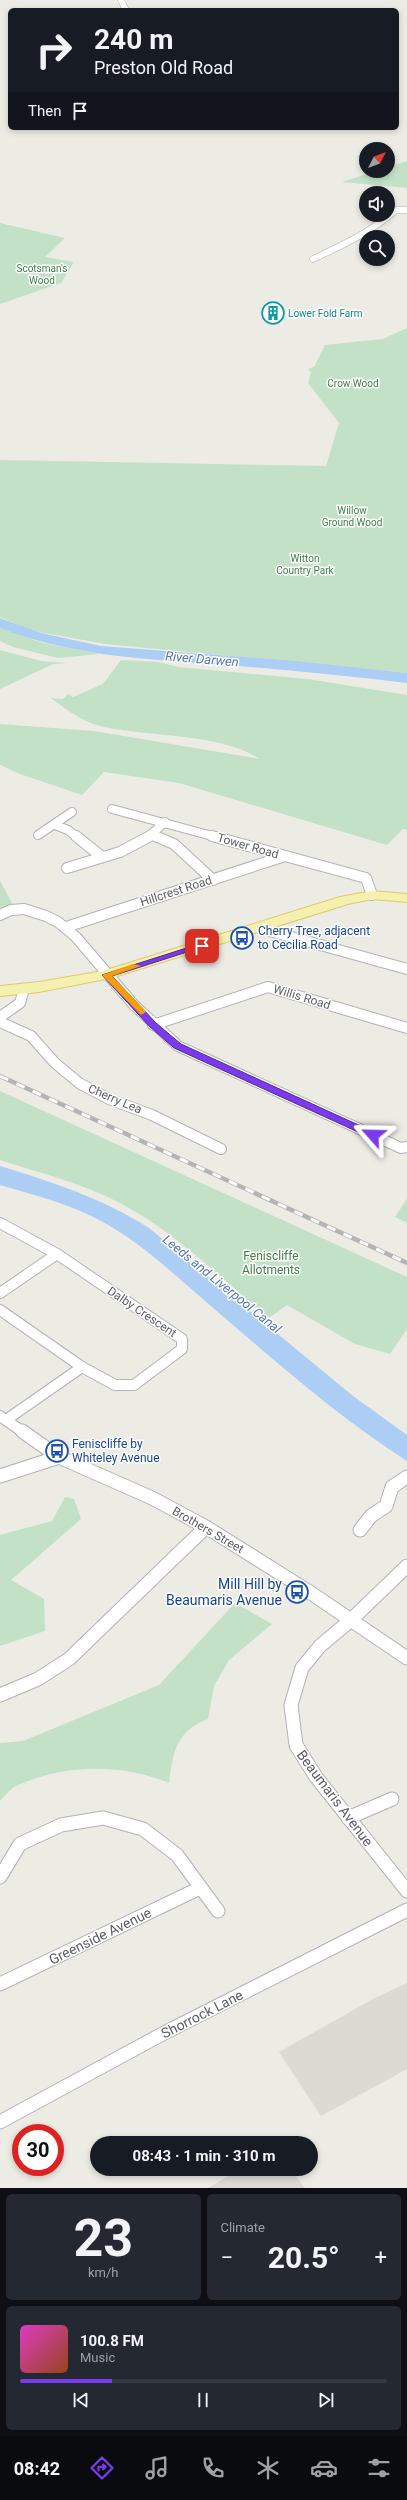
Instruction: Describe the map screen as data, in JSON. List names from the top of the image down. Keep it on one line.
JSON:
{"streets":{"street":["Tower Road","Hillcrest Road","Willis Road","Cherry Lea","Dalby Crescent","Brothers Street","Beaumaris Avenue","Greenside Avenue","Shorrock Lane"]},"crossings":[["Tower Road","Hillcrest Road"],["Brothers Street","Beaumaris Avenue"]],"water":["River Darwen","Leeds and Liverpool Canal"],"parks":["Scotsman's Wood","Crow Wood","Willow Ground Wood","Witton Country Park","Feniscliffe Allotments"],"places":{"building":["Lower Fold Farm"],"bus stop":["Cherry Tree, adjacent to Cecilia Road","Feniscliffe by Whiteley Avenue","Mill Hill by Beaumaris Avenue"]},"north":"top right","page":{"turn":["240 m","Preston Old Road"],"then":"Then","limit":"30","trip":"08:43 · 1 min · 310 m","tile":[["23","km/h"],"Climate"],"heat":["−","20.5°","+"],"song":["100.8 FM","Music"],"tabs":"08:42"}}
